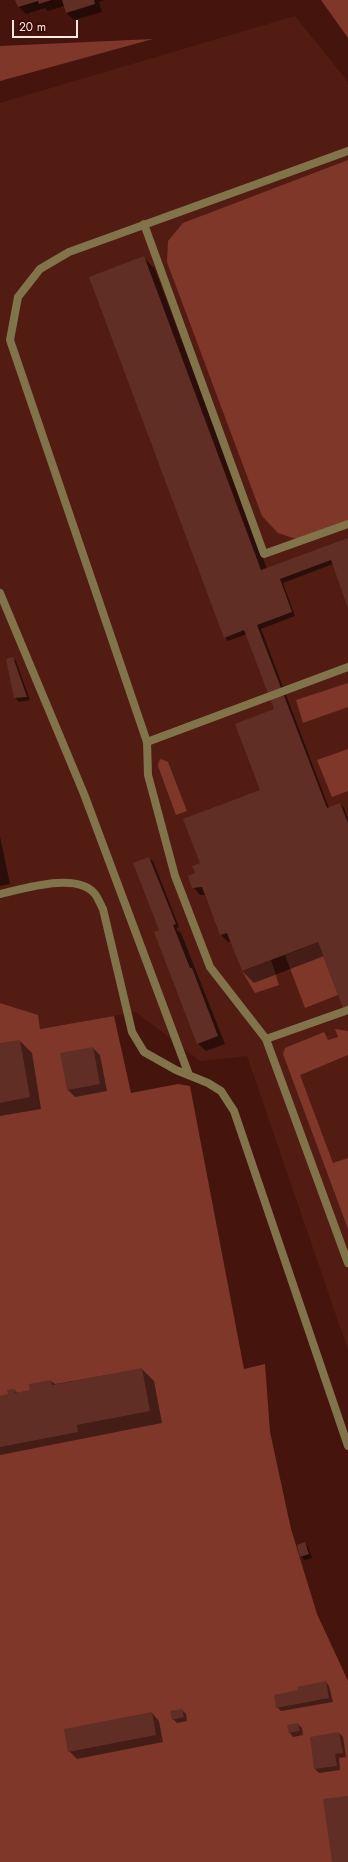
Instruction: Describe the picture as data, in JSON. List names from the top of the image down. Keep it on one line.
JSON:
{"scale_bar":"20 m"}
